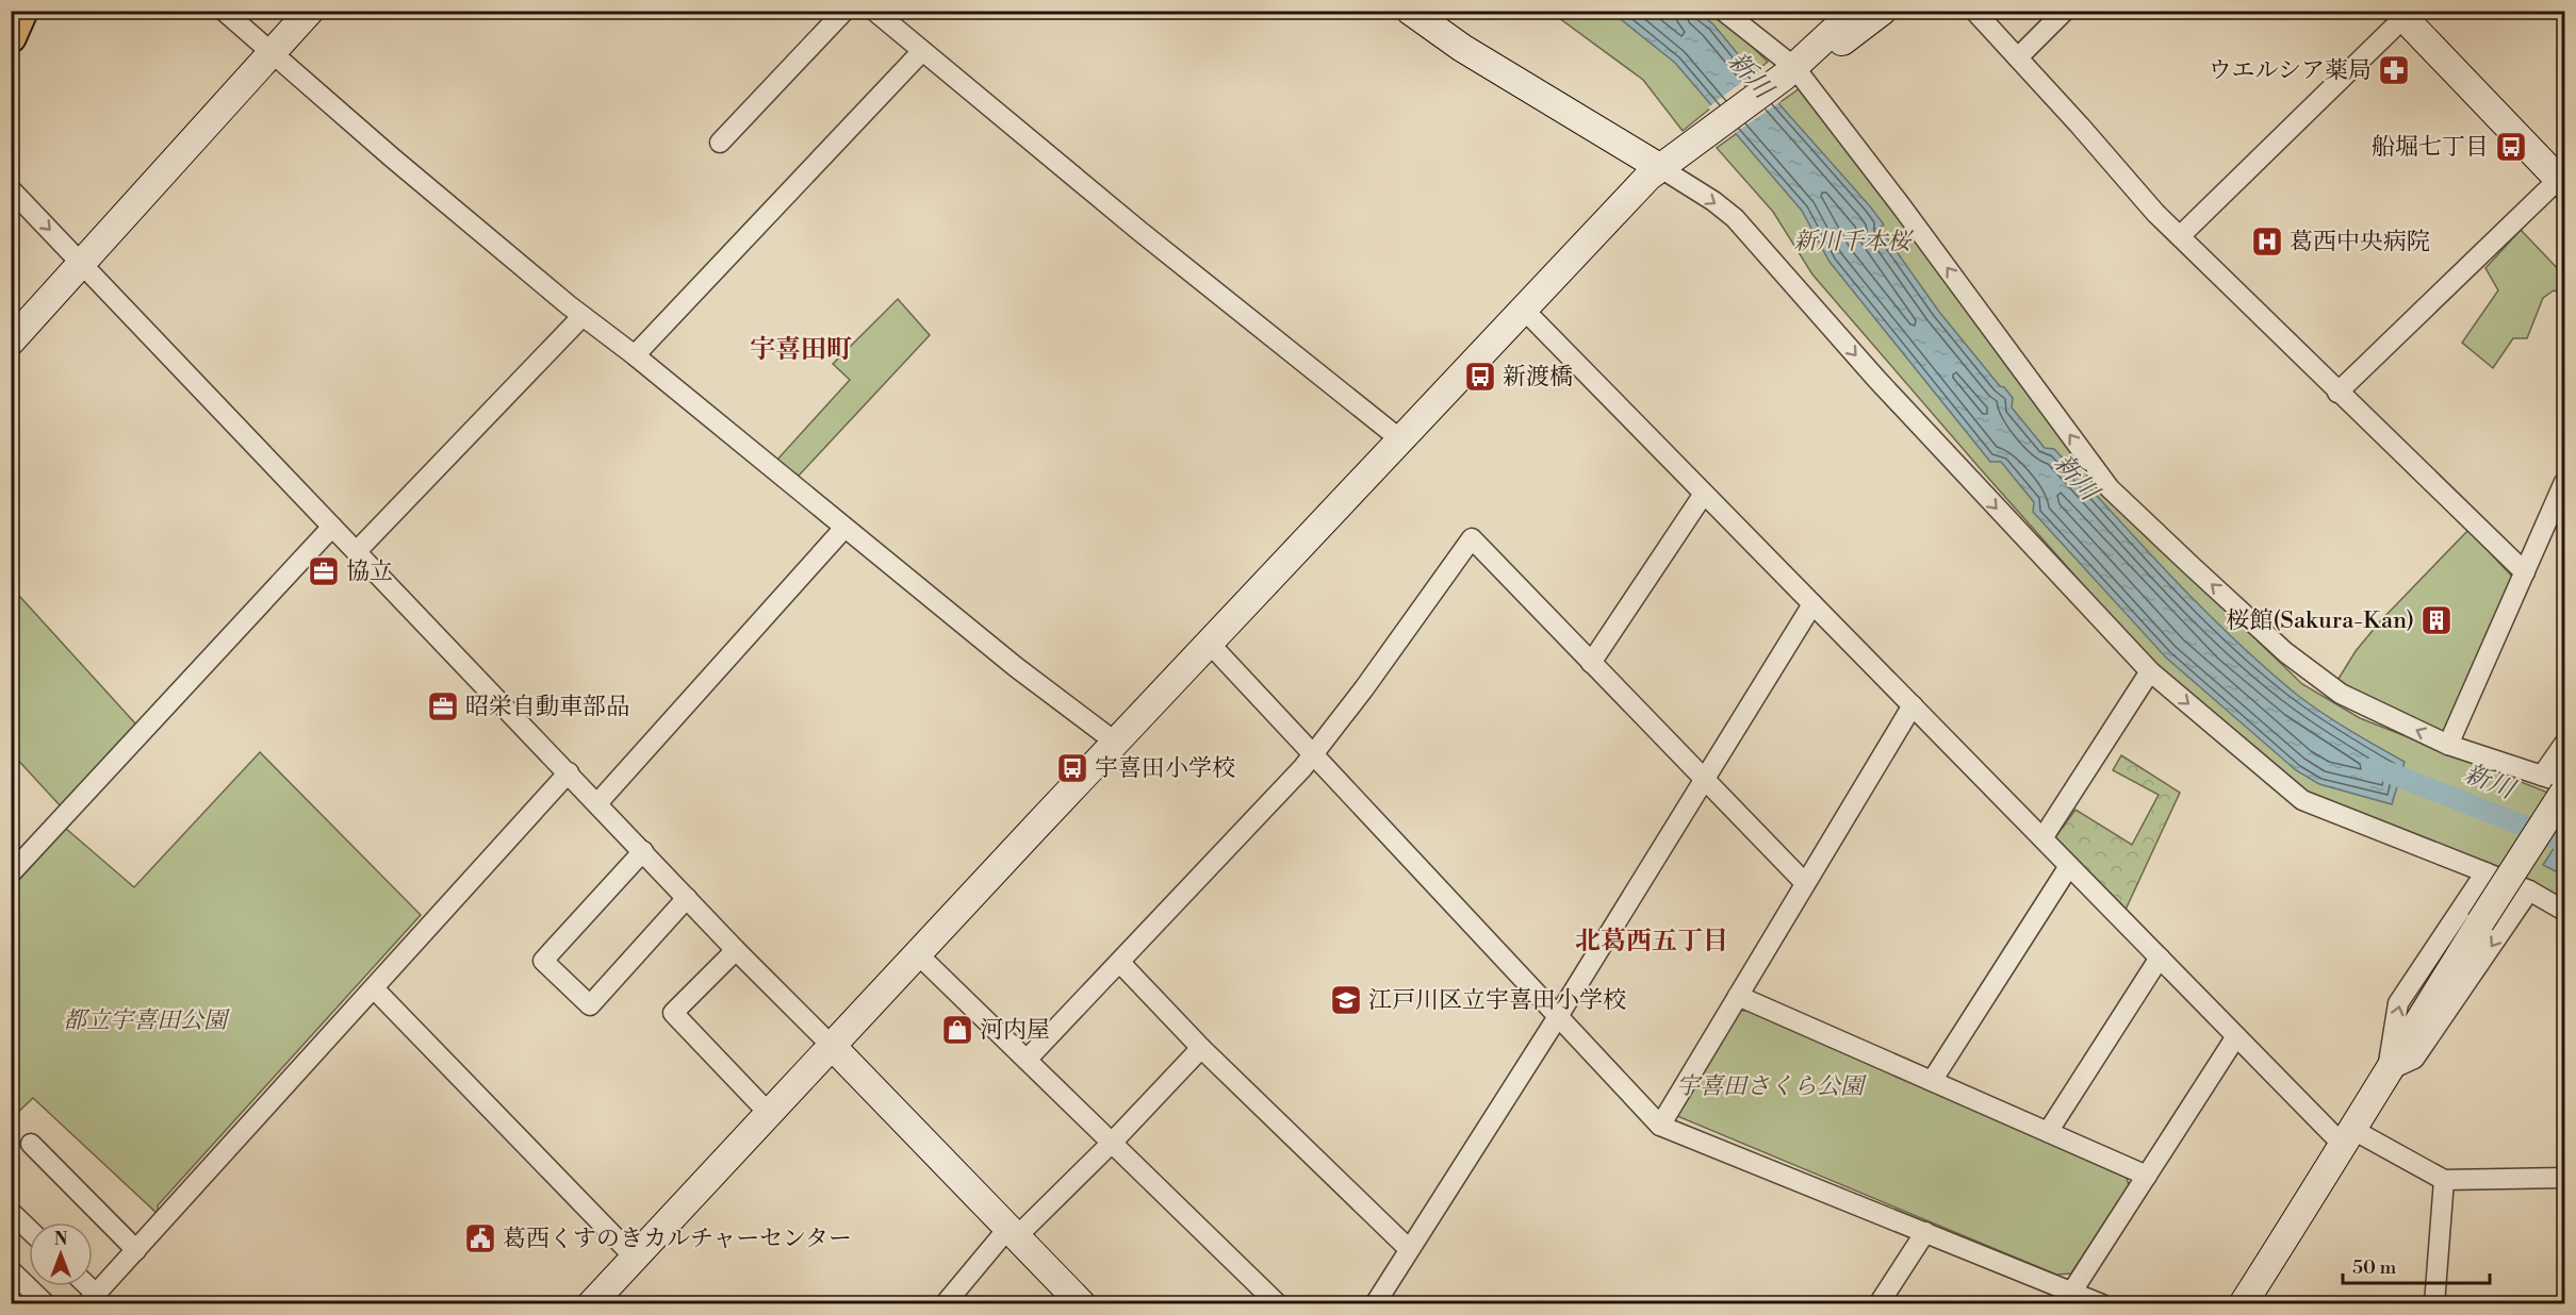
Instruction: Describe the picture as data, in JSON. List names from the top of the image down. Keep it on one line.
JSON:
{"districts":["宇喜田町","北葛西五丁目"],"water":["新川"],"parks":["新川千本桜","都立宇喜田公園","宇喜田さくら公園"],"places":{"pharmacy":["ウエルシア薬局"],"bus stop":["船堀七丁目","新渡橋","宇喜田小学校"],"hospital":["葛西中央病院"],"office":["協立","昭栄自動車部品"],"building":["桜館(Sakura-Kan)"],"school or university":["江戸川区立宇喜田小学校"],"shop":["河内屋"],"public building":["葛西くすのきカルチャーセンター"]},"scale_bar":"50 m","north":"top"}
